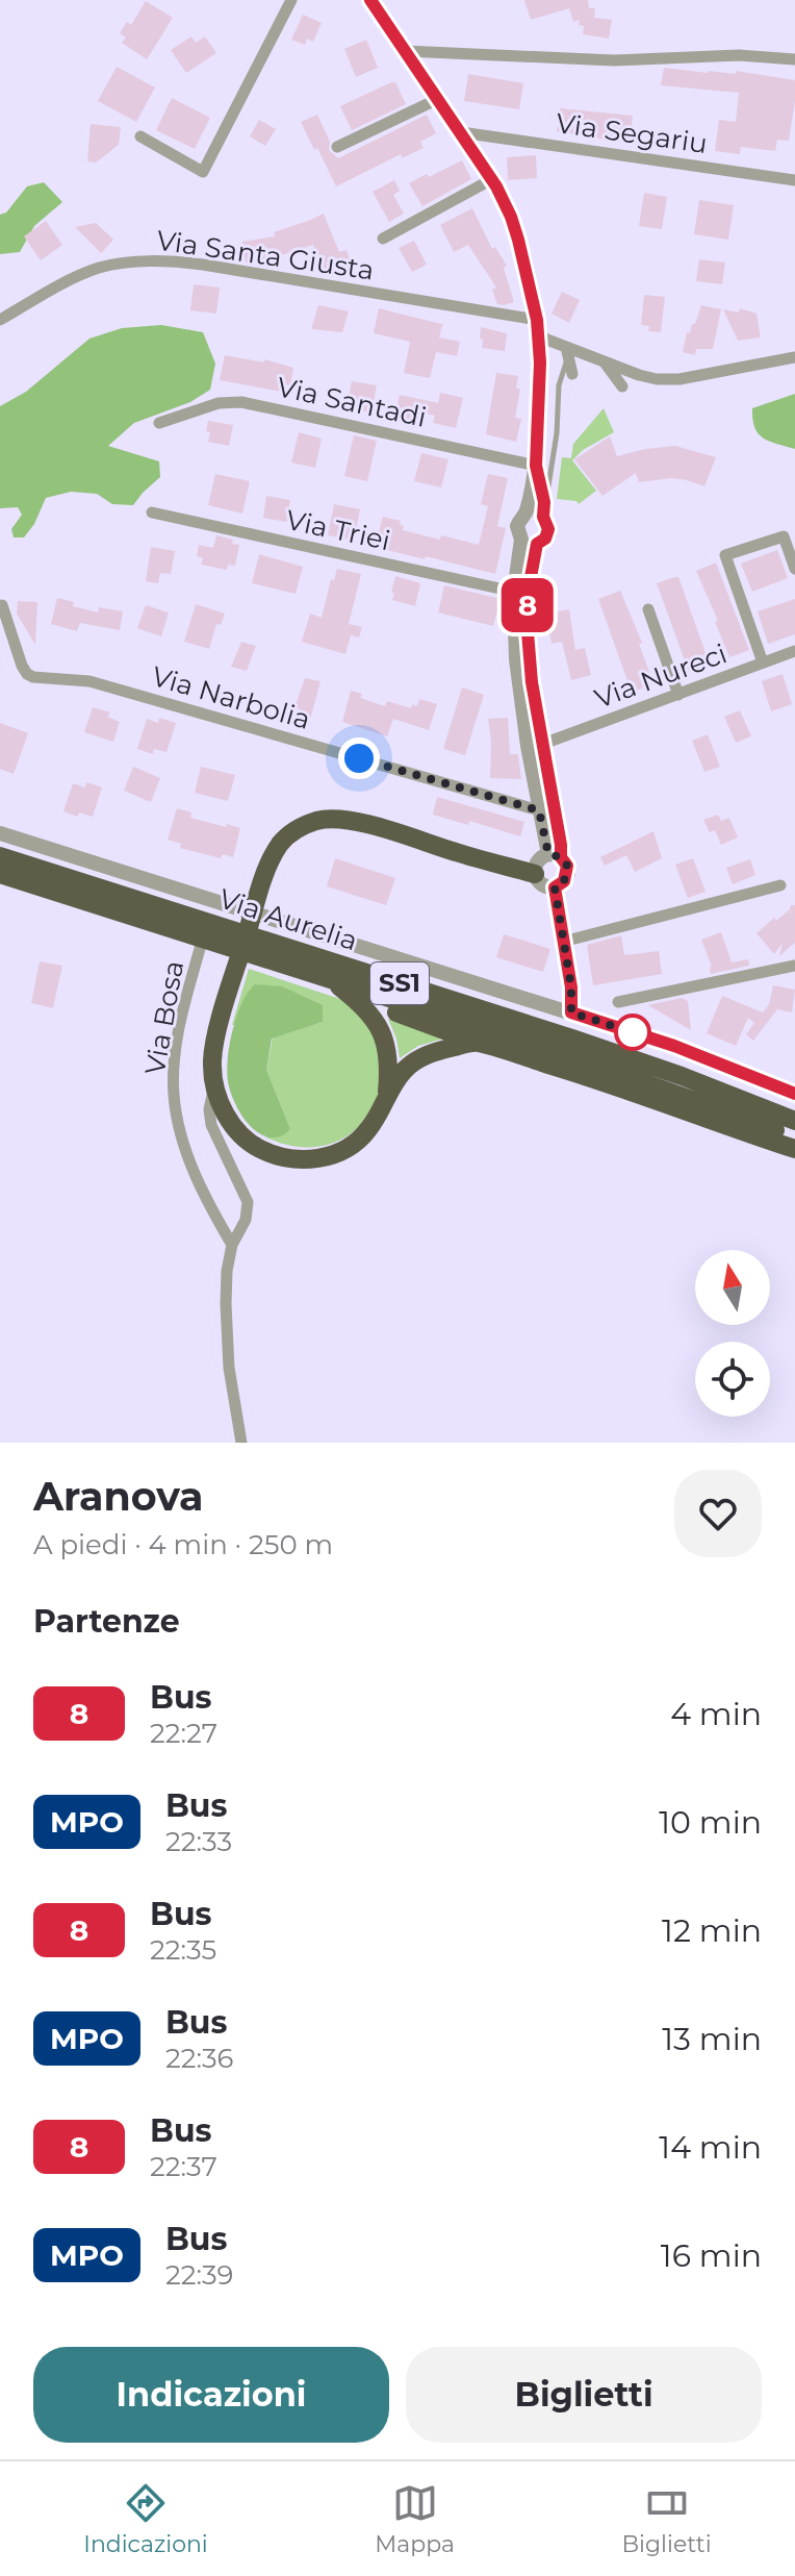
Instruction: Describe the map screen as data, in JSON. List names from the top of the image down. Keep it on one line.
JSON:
{"streets":{"highway":["Via Aurelia","SS1"],"street":["Via Segariu","Via Santa Giusta","Via Santadi","Via Triei","Via Nureci","Via Narbolia","Via Bosa"]},"crossings":[["Via Aurelia","Via Bosa"]],"lines":["bus line 8"],"north":"top","page":{"on_map":"8","heading":[["Aranova","A piedi · 4 min · 250 m"],"Partenze"],"list":[{"mark":"8","name":"Bus","note":"22:27","value":"4 min"},{"mark":"MPO","name":"Bus","note":"22:33","value":"10 min"},{"mark":"8","name":"Bus","note":"22:35","value":"12 min"},{"mark":"MPO","name":"Bus","note":"22:36","value":"13 min"},{"mark":"8","name":"Bus","note":"22:37","value":"14 min"},{"mark":"MPO","name":"Bus","note":"22:39","value":"16 min"}],"buttons":["Indicazioni","Biglietti"],"tabs":["Indicazioni","Mappa","Biglietti"]}}
